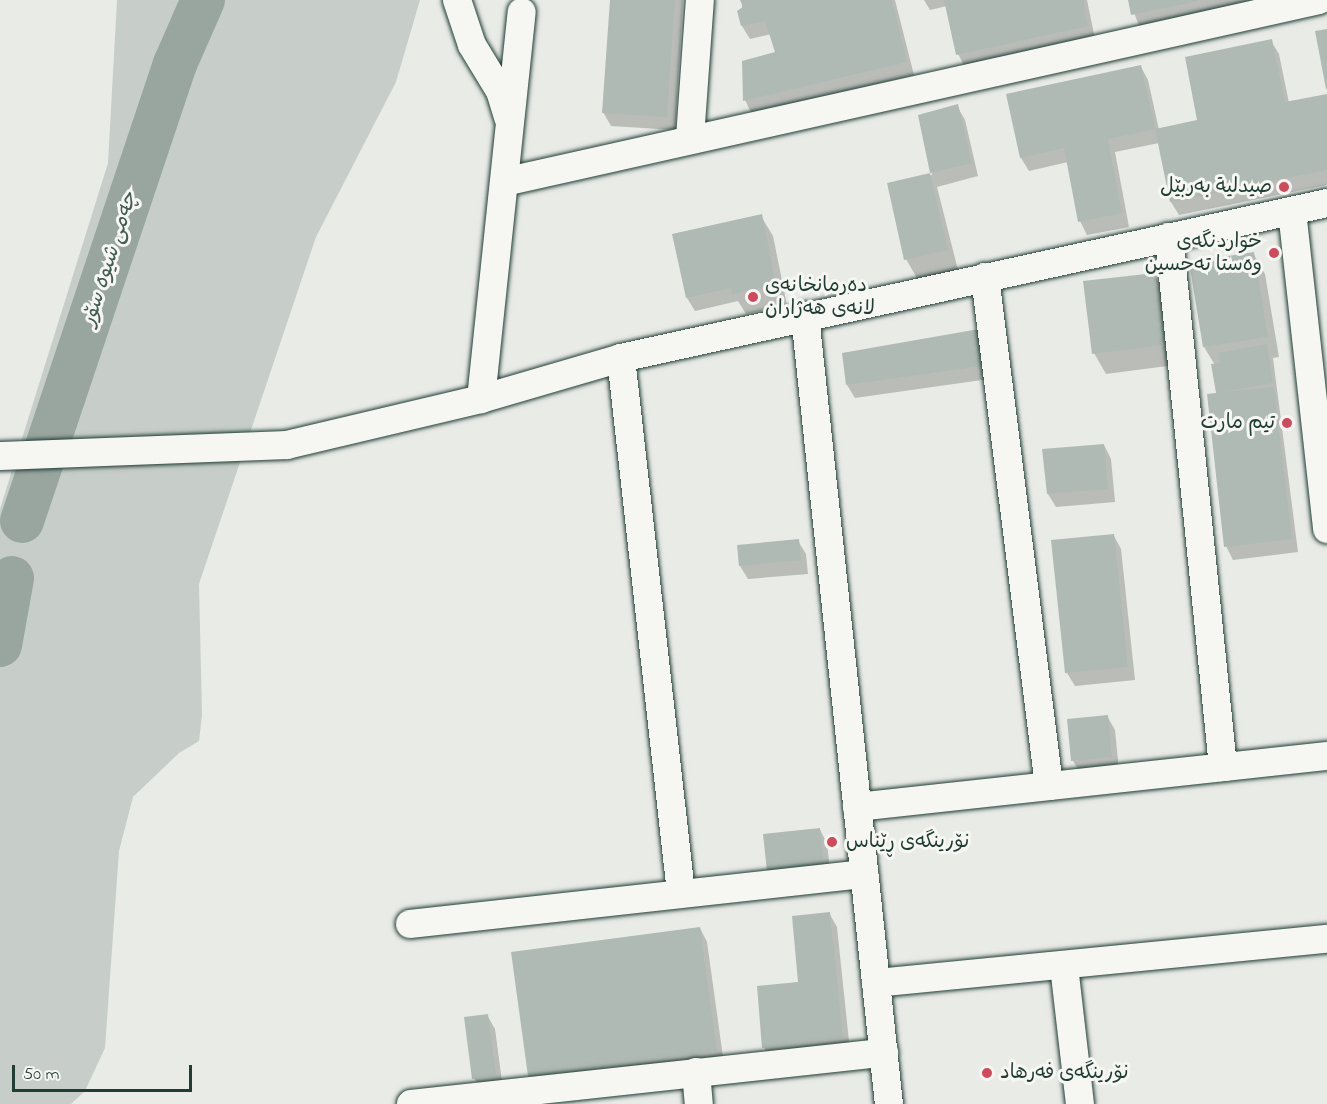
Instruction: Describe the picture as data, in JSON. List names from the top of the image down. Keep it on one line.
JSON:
{"water":["چەمی شیوە سۆر"],"places":["صيدلية بەربێل","خواردنگەی وەستا تەحسین","دەرمانخانەی لانەی هەژاران","تیم مارت","نۆرینگەی ڕێناس","نۆرینگەی فەرهاد"],"scale_bar":"50 m"}
